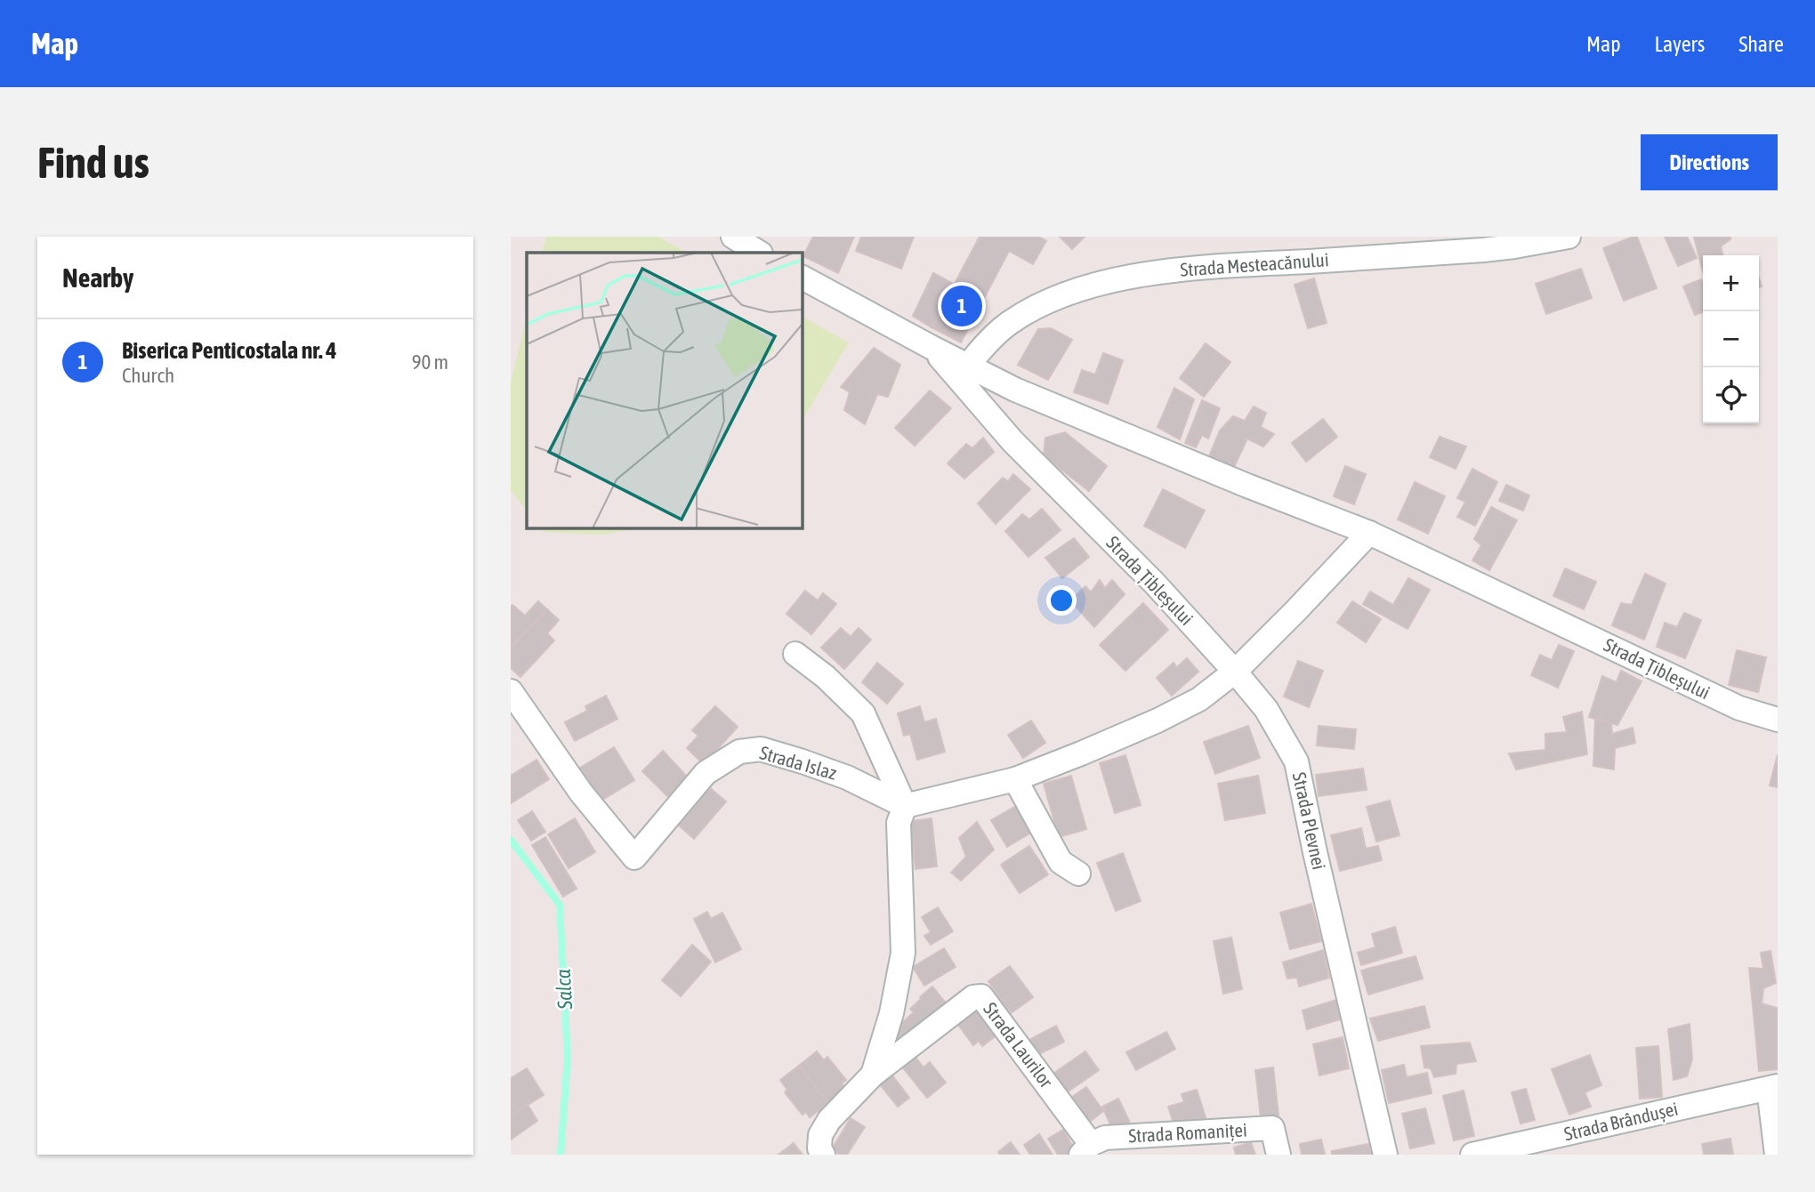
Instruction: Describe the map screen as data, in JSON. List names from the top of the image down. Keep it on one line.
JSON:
{"streets":{"street":["Strada Mesteacănului","Strada Țibleșului","Strada Islaz","Strada Plevnei","Strada Laurilor","Strada Brândușei","Strada Romaniței"]},"crossings":[["Strada Mesteacănului","Strada Țibleșului"],["Strada Țibleșului","Strada Plevnei"],["Strada Laurilor","Strada Romaniței"]],"water":["Salca"],"page":{"header":"Map","nav":["Map","Layers","Share"],"buttons":"Directions","title":"Find us","heading":"Nearby","map_buttons":["+","−"],"pins":"1","list":[{"mark":"1","name":"Biserica Penticostala nr. 4","note":"Church","value":"90 m"}]}}
